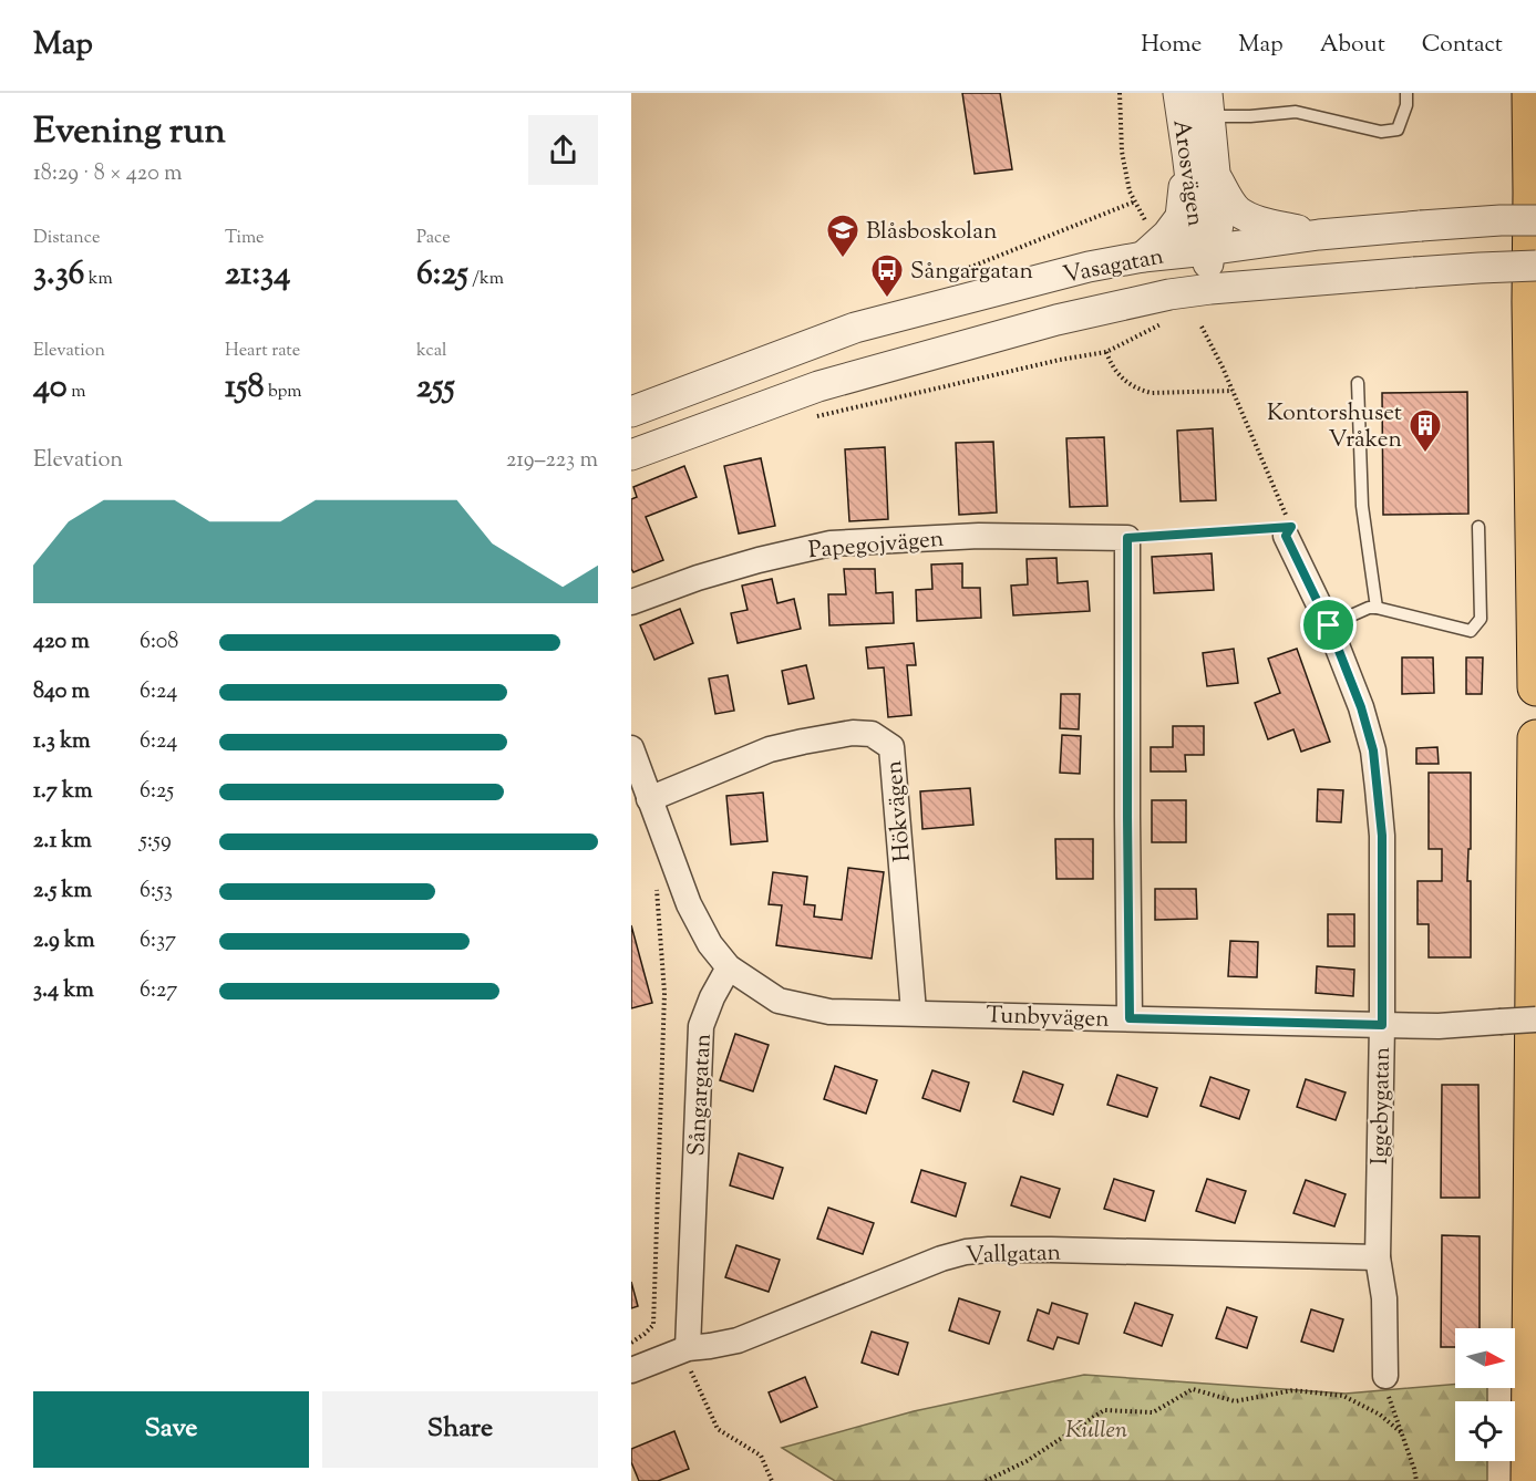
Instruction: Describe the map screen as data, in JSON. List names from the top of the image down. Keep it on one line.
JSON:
{"streets":{"street":["Arosvägen","Vasagatan","Papegojvägen","Hökvägen","Tunbyvägen","Sångargatan","Iggebygatan","Vallgatan"]},"crossings":[["Arosvägen","Vasagatan"],["Hökvägen","Tunbyvägen"],["Tunbyvägen","Sångargatan"],["Tunbyvägen","Iggebygatan"],["Sångargatan","Vallgatan"],["Iggebygatan","Vallgatan"]],"parks":["Kullen"],"places":{"school or university":["Blåsboskolan"],"bus stop":["Sångargatan"],"building":["Kontorshuset Vråken"]},"north":"right","page":{"header":"Map","nav":["Home","Map","About","Contact"],"heading":["Evening run","18:29 · 8 × 420 m"],"stats":[["Distance","3.36 km"],["Time","21:34"],["Pace","6:25 /km"],["Elevation","40 m"],["Heart rate","158 bpm"],["kcal","255"]],"chart":["Elevation","219–223 m"],"list":[{"name":"420 m","note":"6:08"},{"name":"840 m","note":"6:24"},{"name":"1.3 km","note":"6:24"},{"name":"1.7 km","note":"6:25"},{"name":"2.1 km","note":"5:59"},{"name":"2.5 km","note":"6:53"},{"name":"2.9 km","note":"6:37"},{"name":"3.4 km","note":"6:27"}],"buttons":["Save","Share"]}}
